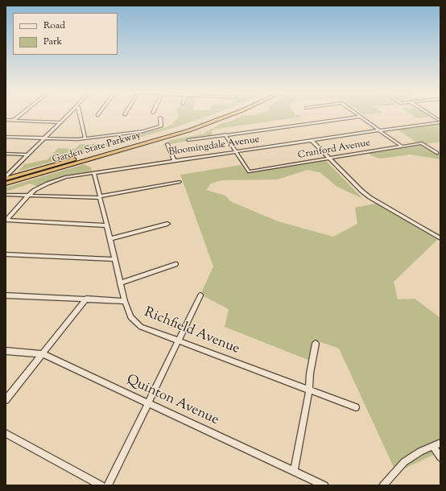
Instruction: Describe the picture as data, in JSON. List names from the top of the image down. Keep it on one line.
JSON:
{"streets":{"highway":["Garden State Parkway"],"street":["Bloomingdale Avenue","Cranford Avenue","Richfield Avenue","Quinton Avenue"]},"crossings":[["Bloomingdale Avenue","Cranford Avenue"],["Bloomingdale Avenue","Richfield Avenue"]],"legend":["Road","Park"]}
